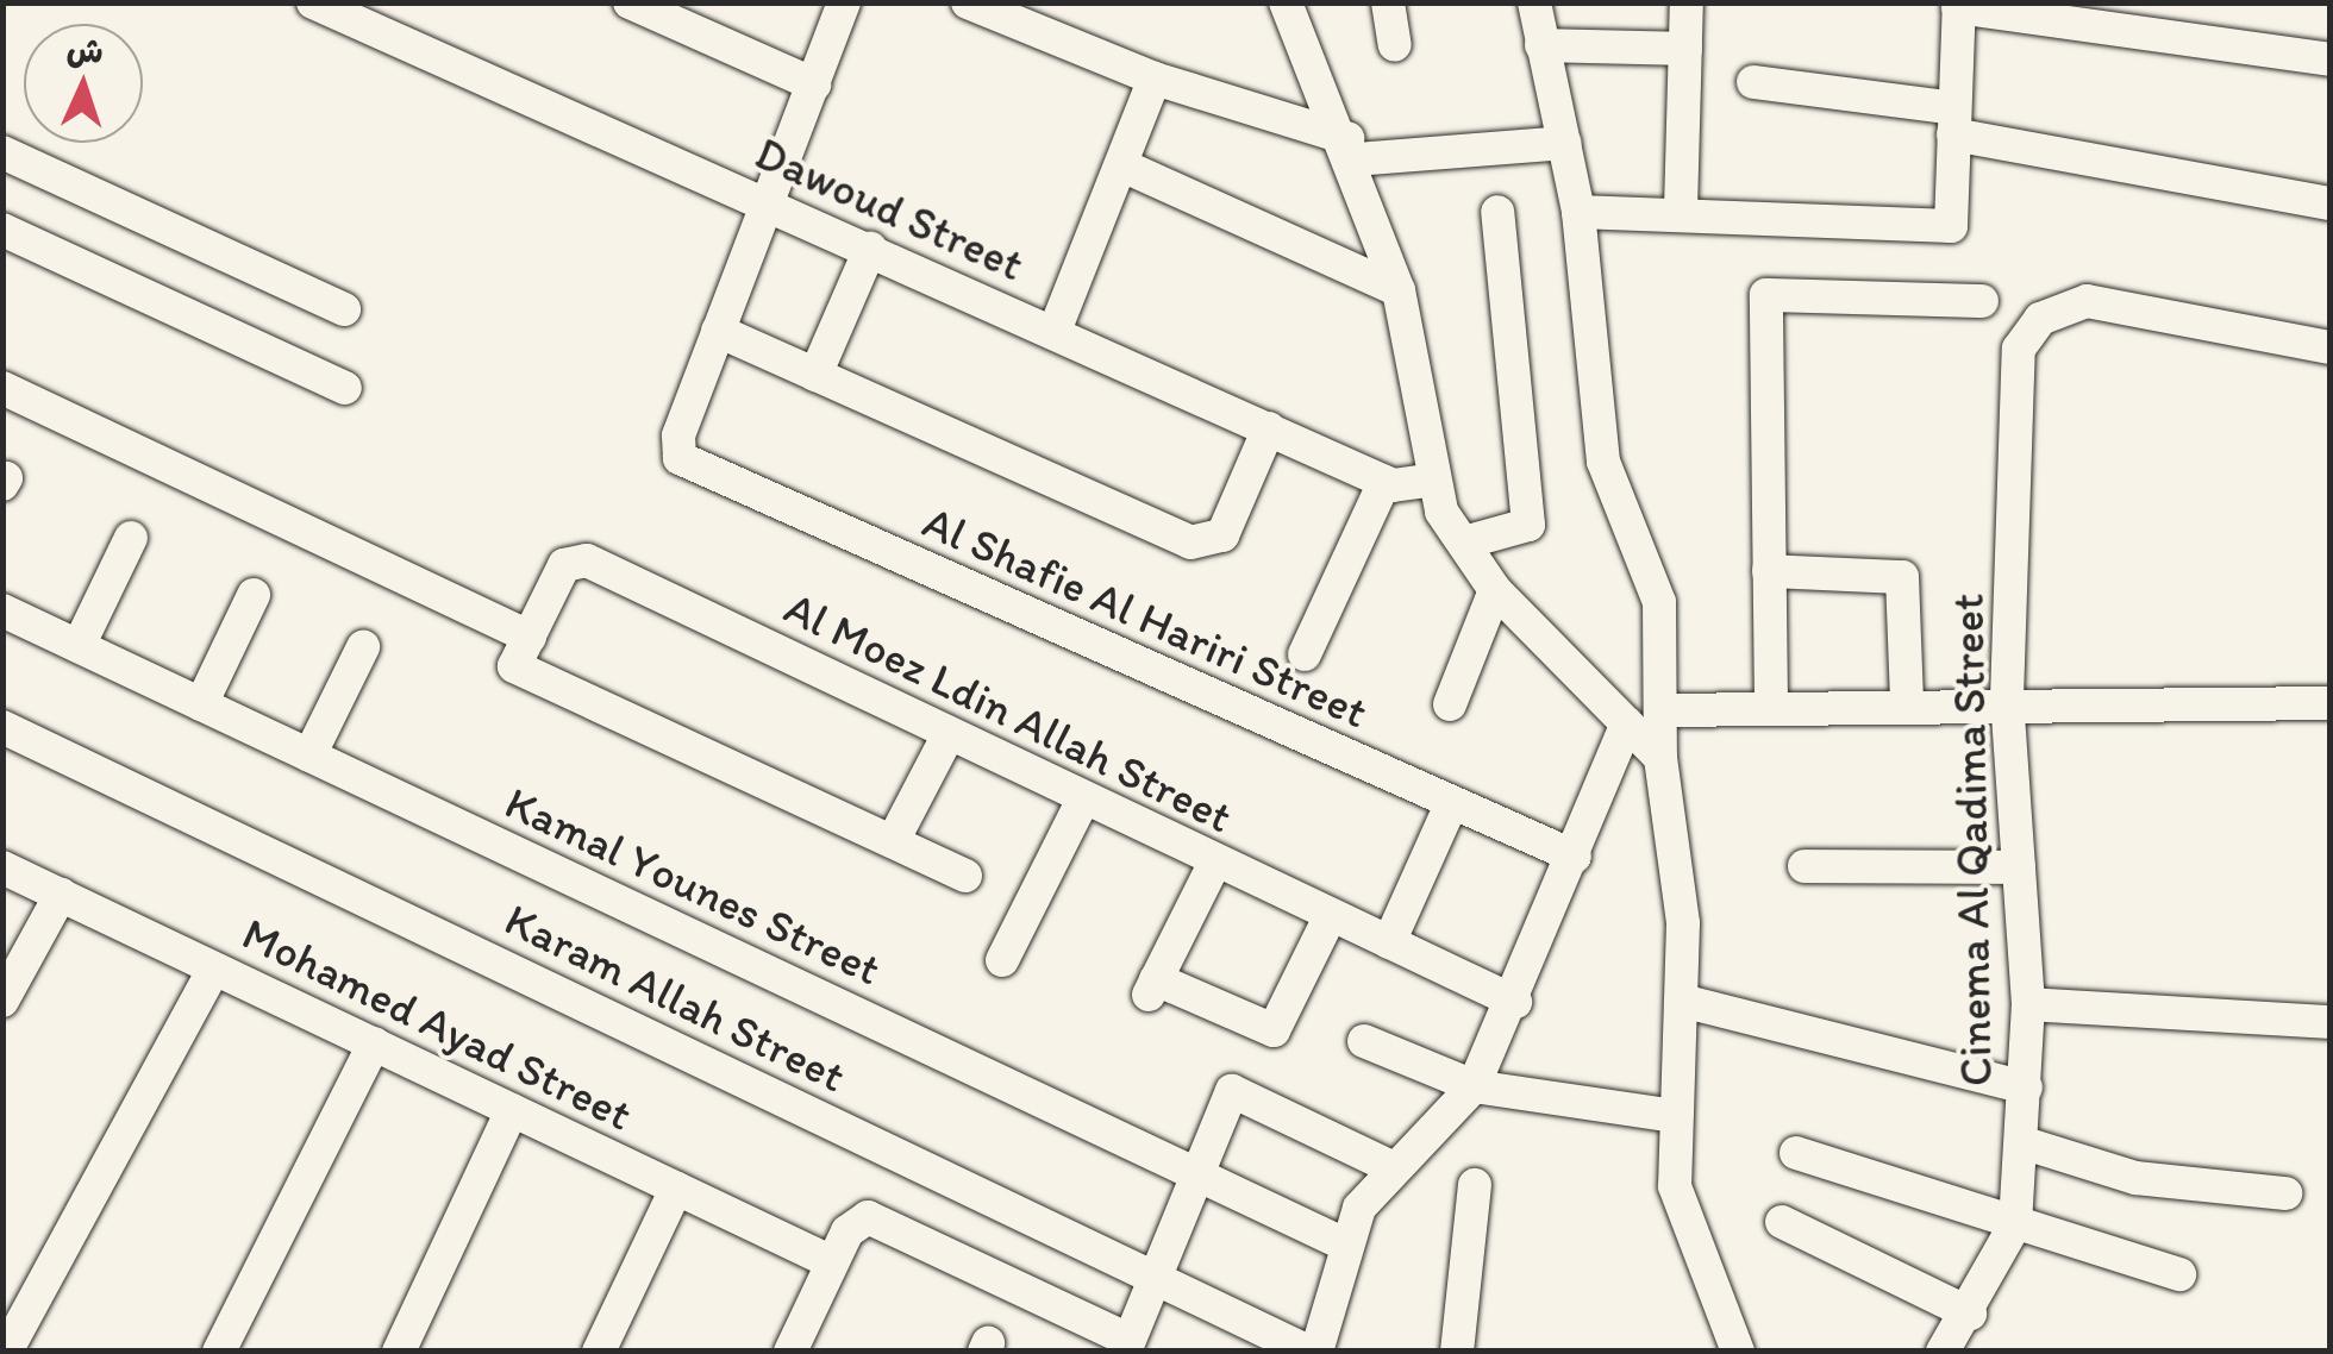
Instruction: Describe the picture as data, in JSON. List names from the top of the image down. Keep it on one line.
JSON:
{"streets":{"street":["Dawoud Street","Al Shafie Al Hariri Street","Al Moez Ldin Allah Street","Cinema Al Qadima Street","Kamal Younes Street","Karam Allah Street","Mohamed Ayad Street"]},"north":"top"}
